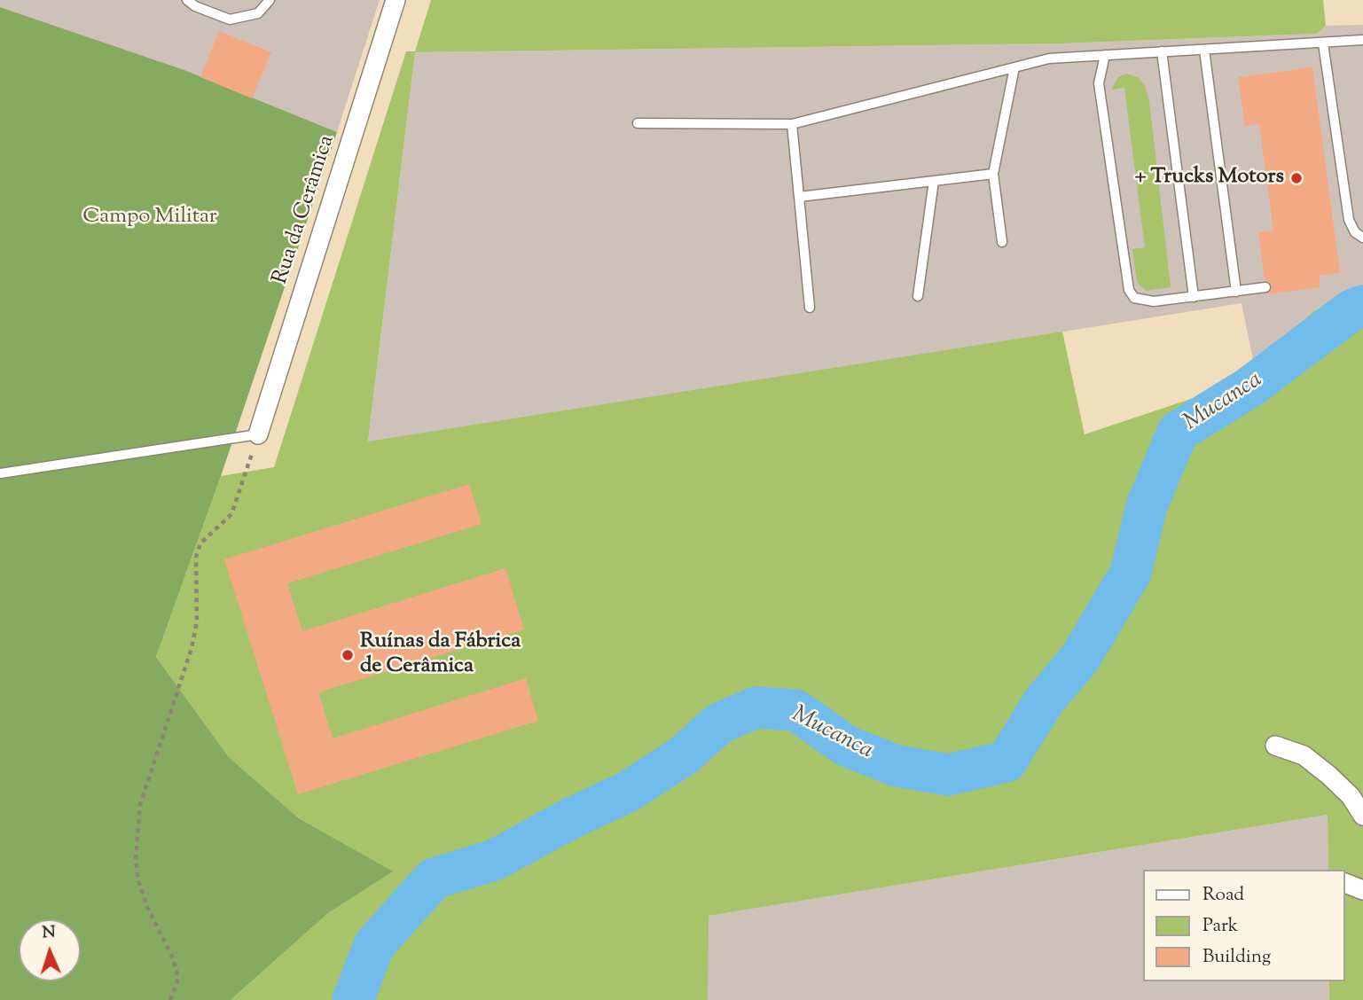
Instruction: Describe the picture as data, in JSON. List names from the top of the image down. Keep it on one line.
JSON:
{"streets":{"street":["Rua da Cerâmica"]},"water":["Mucanca"],"parks":["Campo Militar"],"places":["+ Trucks Motors","Ruínas da Fábrica de Cerâmica"],"legend":["Road","Park","Building"],"north":"top"}
